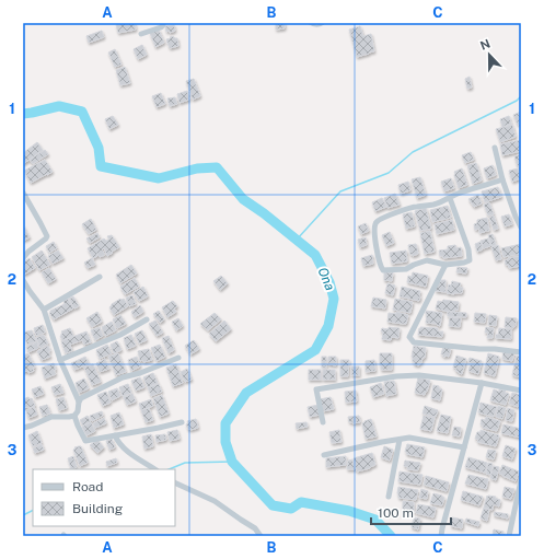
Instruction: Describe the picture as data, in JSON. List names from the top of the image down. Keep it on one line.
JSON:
{"water":["Ona"],"legend":["Road","Building"],"scale_bar":"100 m","north":"top","grid":{"columns":["A","B","C"],"rows":["1","2","3"]}}
